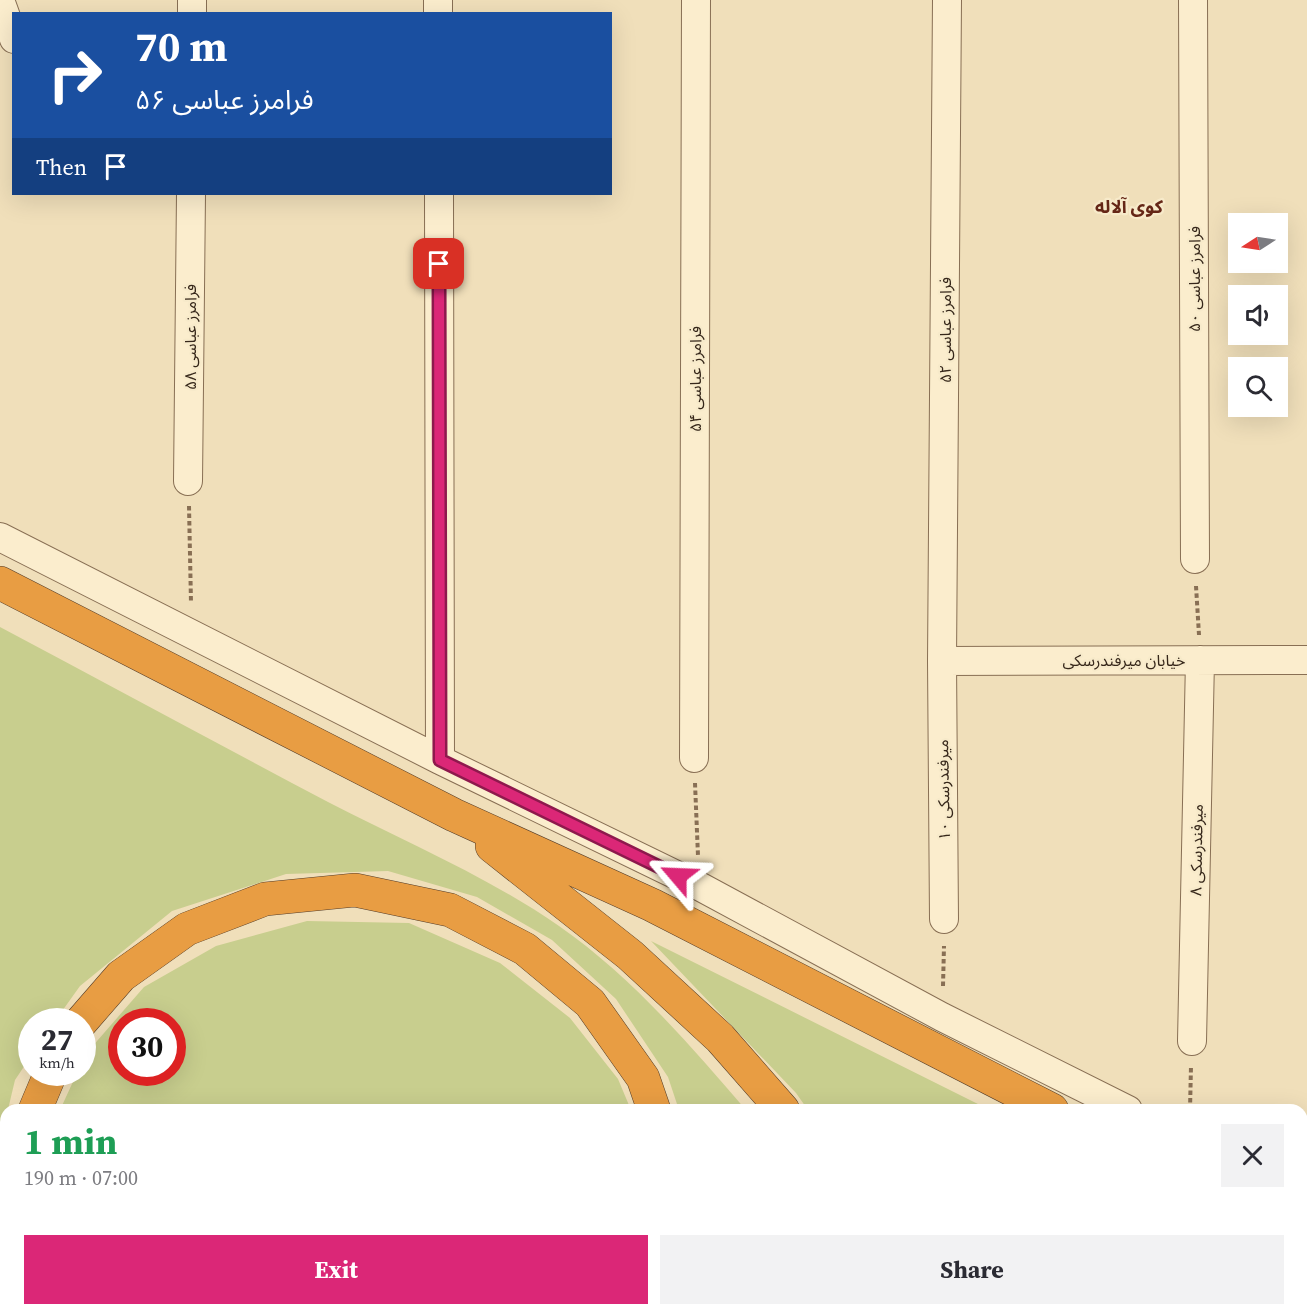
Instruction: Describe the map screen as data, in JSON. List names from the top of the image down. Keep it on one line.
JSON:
{"streets":{"street":["فرامرز عباسی ۵۰","فرامرز عباسی ۵۲","فرامرز عباسی ۵۸","فرامرز عباسی ۵۴","خیابان میرفندرسکی","میرفندرسکی ۱۰","میرفندرسکی ۸"]},"crossings":[["فرامرز عباسی ۵۲","خیابان میرفندرسکی"],["فرامرز عباسی ۵۲","میرفندرسکی ۱۰"],["خیابان میرفندرسکی","میرفندرسکی ۱۰"],["خیابان میرفندرسکی","میرفندرسکی ۸"]],"districts":["کوی آلاله"],"north":"left","page":{"turn":["70 m","فرامرز عباسی ۵۶"],"then":"Then","speed":"27 km/h","limit":"30","heading":["1 min","190 m · 07:00"],"buttons":["Exit","Share"]}}
